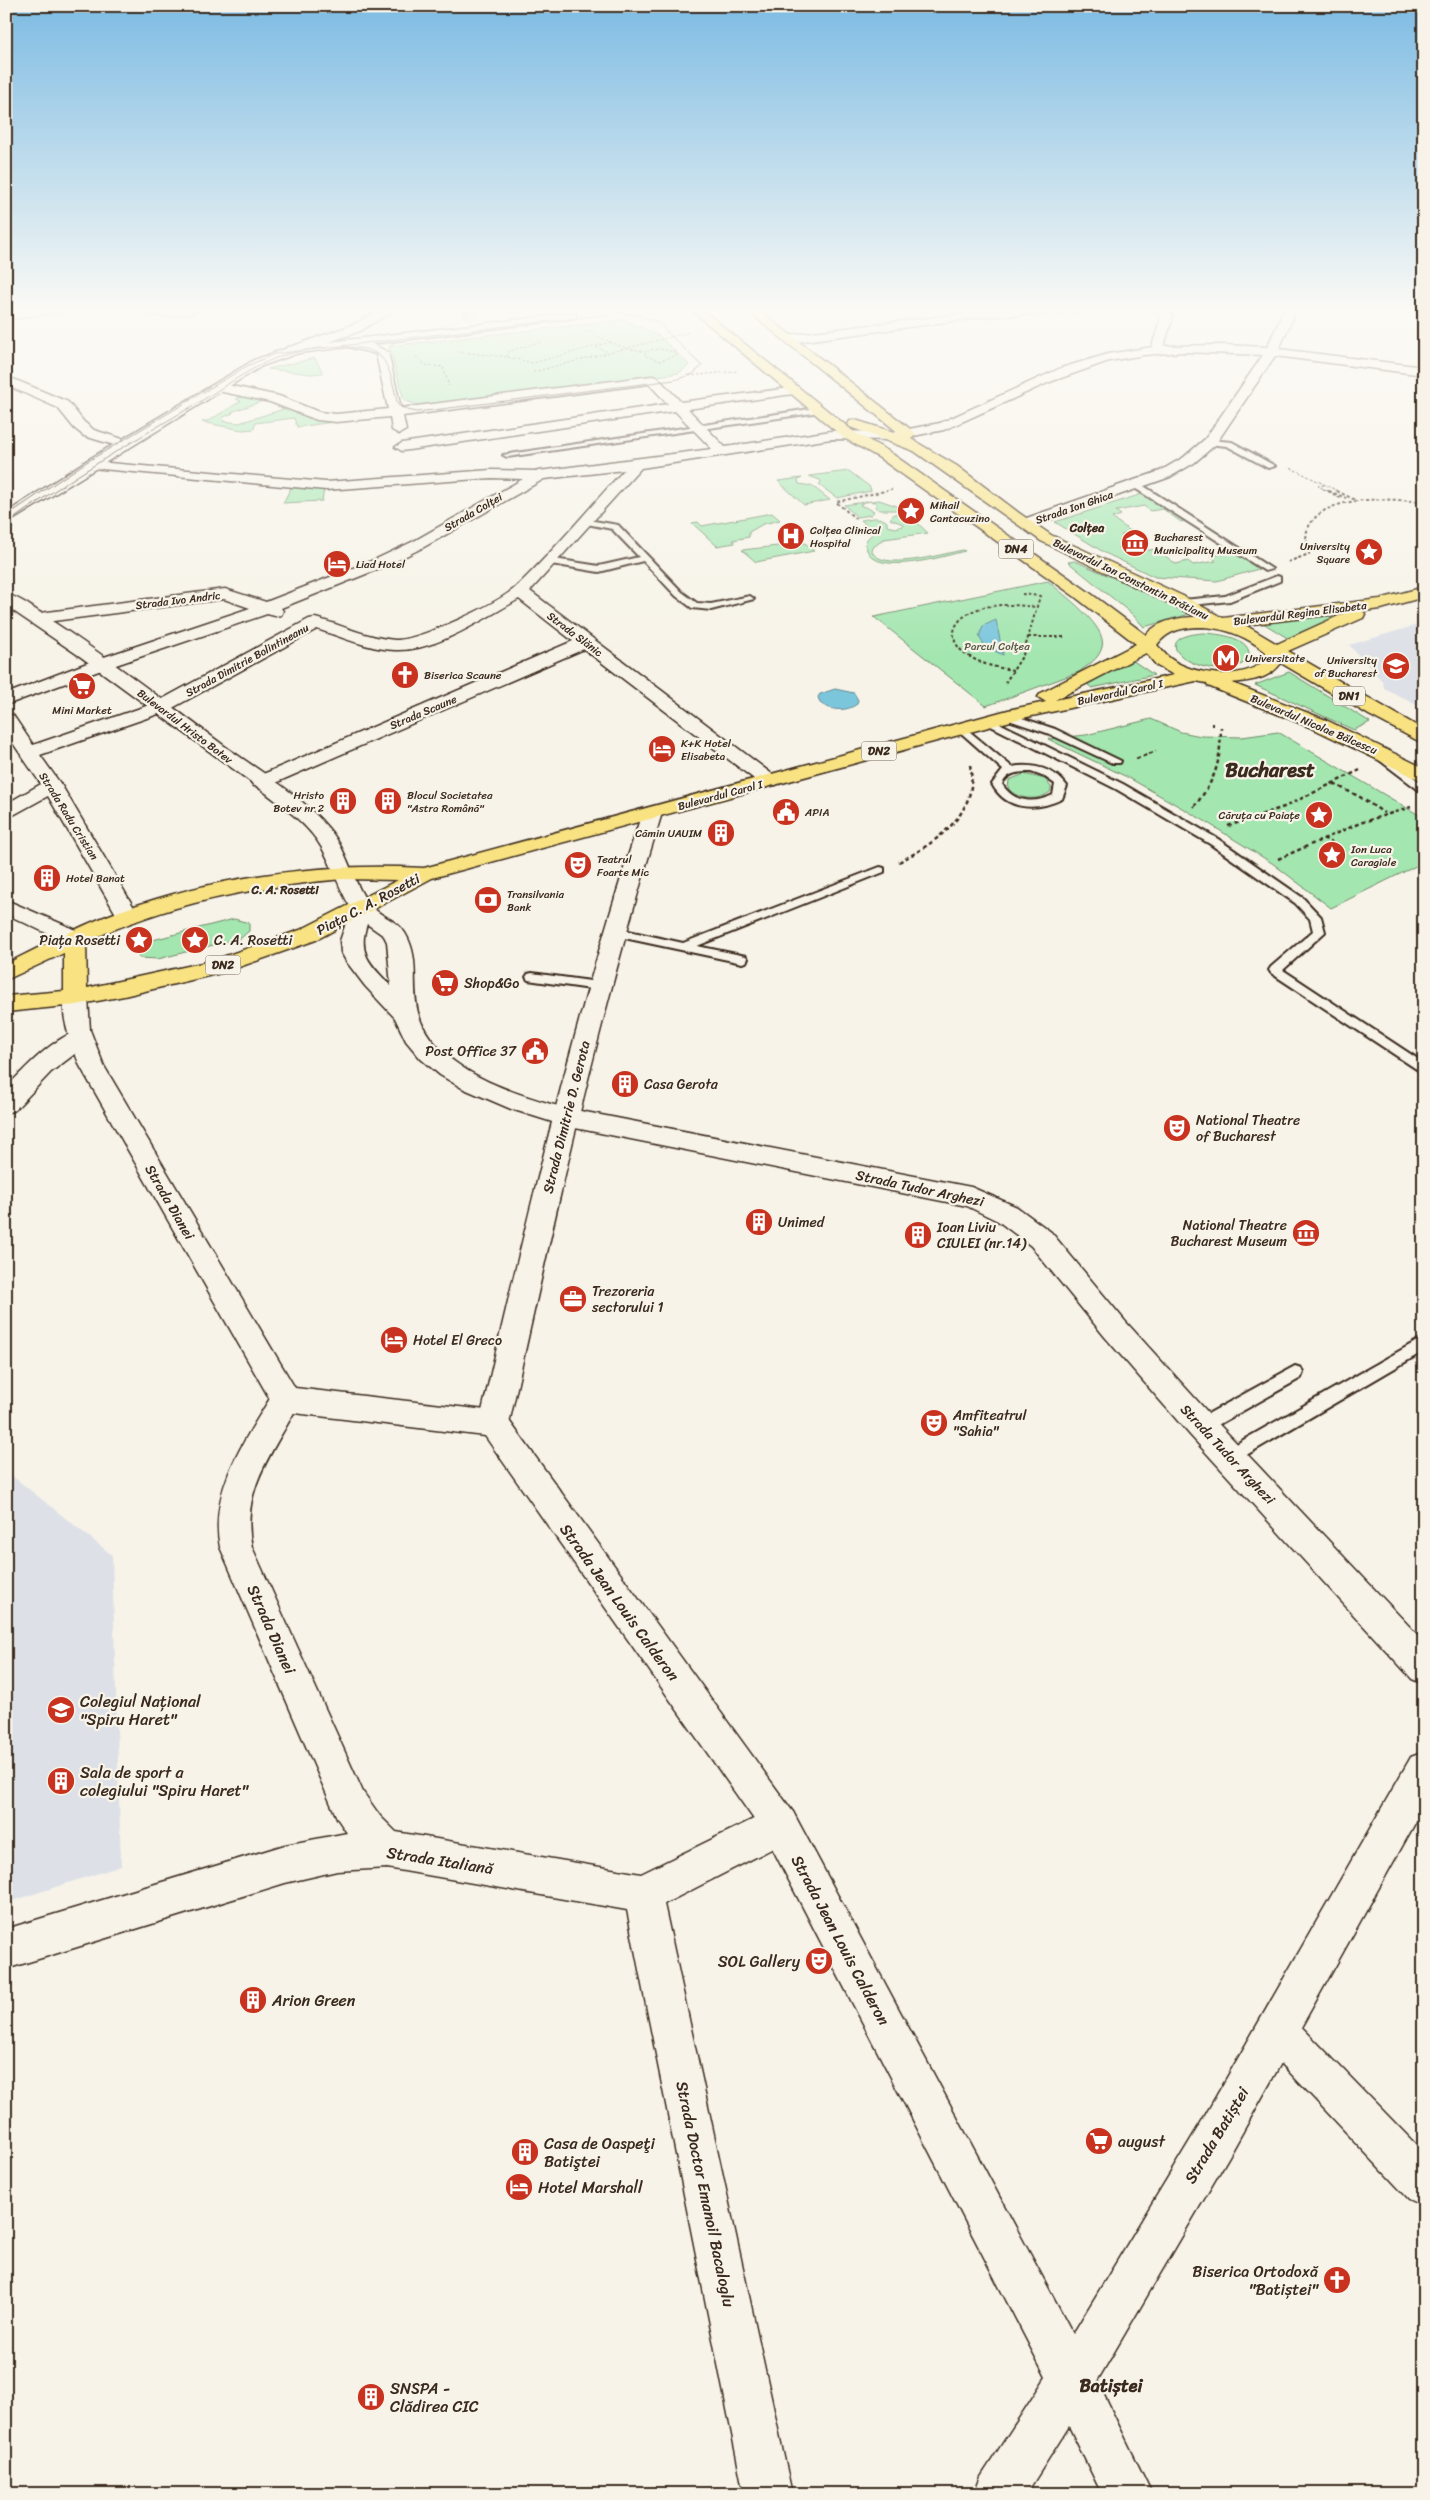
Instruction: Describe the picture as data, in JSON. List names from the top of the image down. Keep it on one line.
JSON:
{"streets":{"main road":["DN4","Bulevardul Ion Constantin Brătianu","Bulevardul Regina Elisabeta","Bulevardul Carol I","DN1","Bulevardul Nicolae Bălcescu","DN2","Piața C. A. Rosetti"],"street":["Strada Ion Ghica","Strada Colței","Strada Ivo Andric","Strada Slănic","Strada Dimitrie Bolintineanu","Strada Scaune","Bulevardul Hristo Botev","Strada Radu Cristian","Strada Dimitrie D. Gerota","Strada Tudor Arghezi","Strada Dianei","Strada Jean Louis Calderon","Strada Italiană","Strada Batiștei","Strada Doctor Emanoil Bacaloglu"]},"crossings":[["Strada Ion Ghica","Bulevardul Ion Constantin Brătianu"],["Strada Colței","DN4"],["Strada Colței","Bulevardul Ion Constantin Brătianu"],["Strada Colței","Strada Ivo Andric"],["Strada Colței","Bulevardul Hristo Botev"],["DN4","Bulevardul Ion Constantin Brătianu"],["DN4","Bulevardul Regina Elisabeta"],["DN4","Bulevardul Carol I"],["DN4","DN1"],["DN4","Bulevardul Nicolae Bălcescu"],["Bulevardul Ion Constantin Brătianu","Bulevardul Regina Elisabeta"],["Strada Ivo Andric","Strada Dimitrie Bolintineanu"],["Strada Ivo Andric","Bulevardul Hristo Botev"],["Bulevardul Regina Elisabeta","DN1"],["Strada Slănic","Strada Dimitrie Bolintineanu"],["Strada Slănic","Bulevardul Carol I"],["Strada Slănic","Strada Scaune"],["Strada Dimitrie Bolintineanu","Bulevardul Hristo Botev"],["Strada Dimitrie Bolintineanu","Strada Radu Cristian"],["Bulevardul Carol I","Bulevardul Nicolae Bălcescu"],["Bulevardul Carol I","Piața C. A. Rosetti"],["Bulevardul Carol I","Strada Dimitrie D. Gerota"],["Strada Scaune","Bulevardul Hristo Botev"],["Bulevardul Hristo Botev","Piața C. A. Rosetti"],["Strada Radu Cristian","Piața C. A. Rosetti"],["Piața C. A. Rosetti","Strada Tudor Arghezi"],["Piața C. A. Rosetti","Strada Dianei"],["Strada Dimitrie D. Gerota","Strada Tudor Arghezi"],["Strada Dimitrie D. Gerota","Strada Jean Louis Calderon"],["Strada Dianei","Strada Italiană"],["Strada Jean Louis Calderon","Strada Batiștei"],["Strada Italiană","Strada Doctor Emanoil Bacaloglu"]],"districts":["Colțea","Bucharest","C. A. Rosetti","Batiștei"],"parks":["Parcul Colţea"],"places":{"place":["Mihail Cantacuzino","University Square","Căruța cu Paiațe","Ion Luca Caragiale","Piața Rosetti","C. A. Rosetti"],"hospital":["Colțea Clinical Hospital"],"museum":["Bucharest Municipality Museum","National Theatre Bucharest Museum"],"hotel":["Liad Hotel","K+K Hotel Elisabeta","Hotel El Greco","Hotel Marshall"],"metro station":["Universitate"],"school or university":["University of Bucharest","Colegiul Național \"Spiru Haret\""],"church":["Biserica Scaune","Biserica Ortodoxă \"Batiștei\""],"supermarket":["Mini Market","Shop&Go","august"],"building":["Hristo Botev nr 2","Blocul Societatea \"Astra Română\"","Cămin UAUIM","Hotel Banat","Casa Gerota","Unimed","Ioan Liviu CIULEI (nr.14)","Sala de sport a colegiului \"Spiru Haret\"","Arion Green","Casa de Oaspeţi Batiştei","SNSPA - Clădirea CIC"],"public building":["APIA","Post Office 37"],"theatre":["Teatrul Foarte Mic","National Theatre of Bucharest","Amfiteatrul \"Sahia\"","SOL Gallery"],"bank":["Transilvania Bank"],"office":["Trezoreria sectorului 1"]}}
